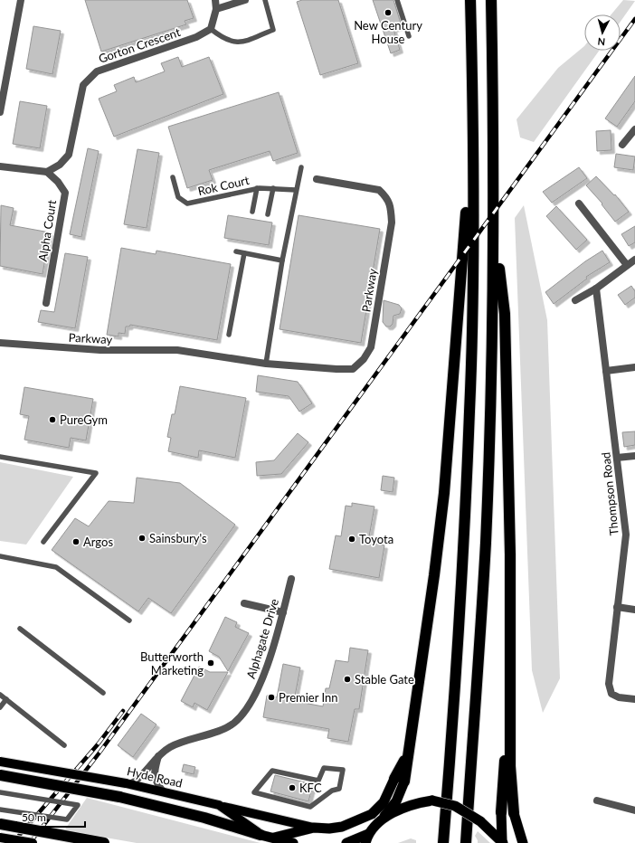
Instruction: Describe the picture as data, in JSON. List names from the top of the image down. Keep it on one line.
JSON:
{"streets":{"highway":["Hyde Road"],"street":["Gorton Crescent","Alpha Court","Parkway","Thompson Road","Alphagate Drive"],"lane":["Rok Court"]},"crossings":[["Gorton Crescent","Alpha Court"],["Alphagate Drive","Hyde Road"]],"places":["New Century House","PureGym","Sainsbury's","Toyota","Argos","Butterworth Marketing","Stable Gate","Premier Inn","KFC"],"scale_bar":"50 m","north":"bottom"}
